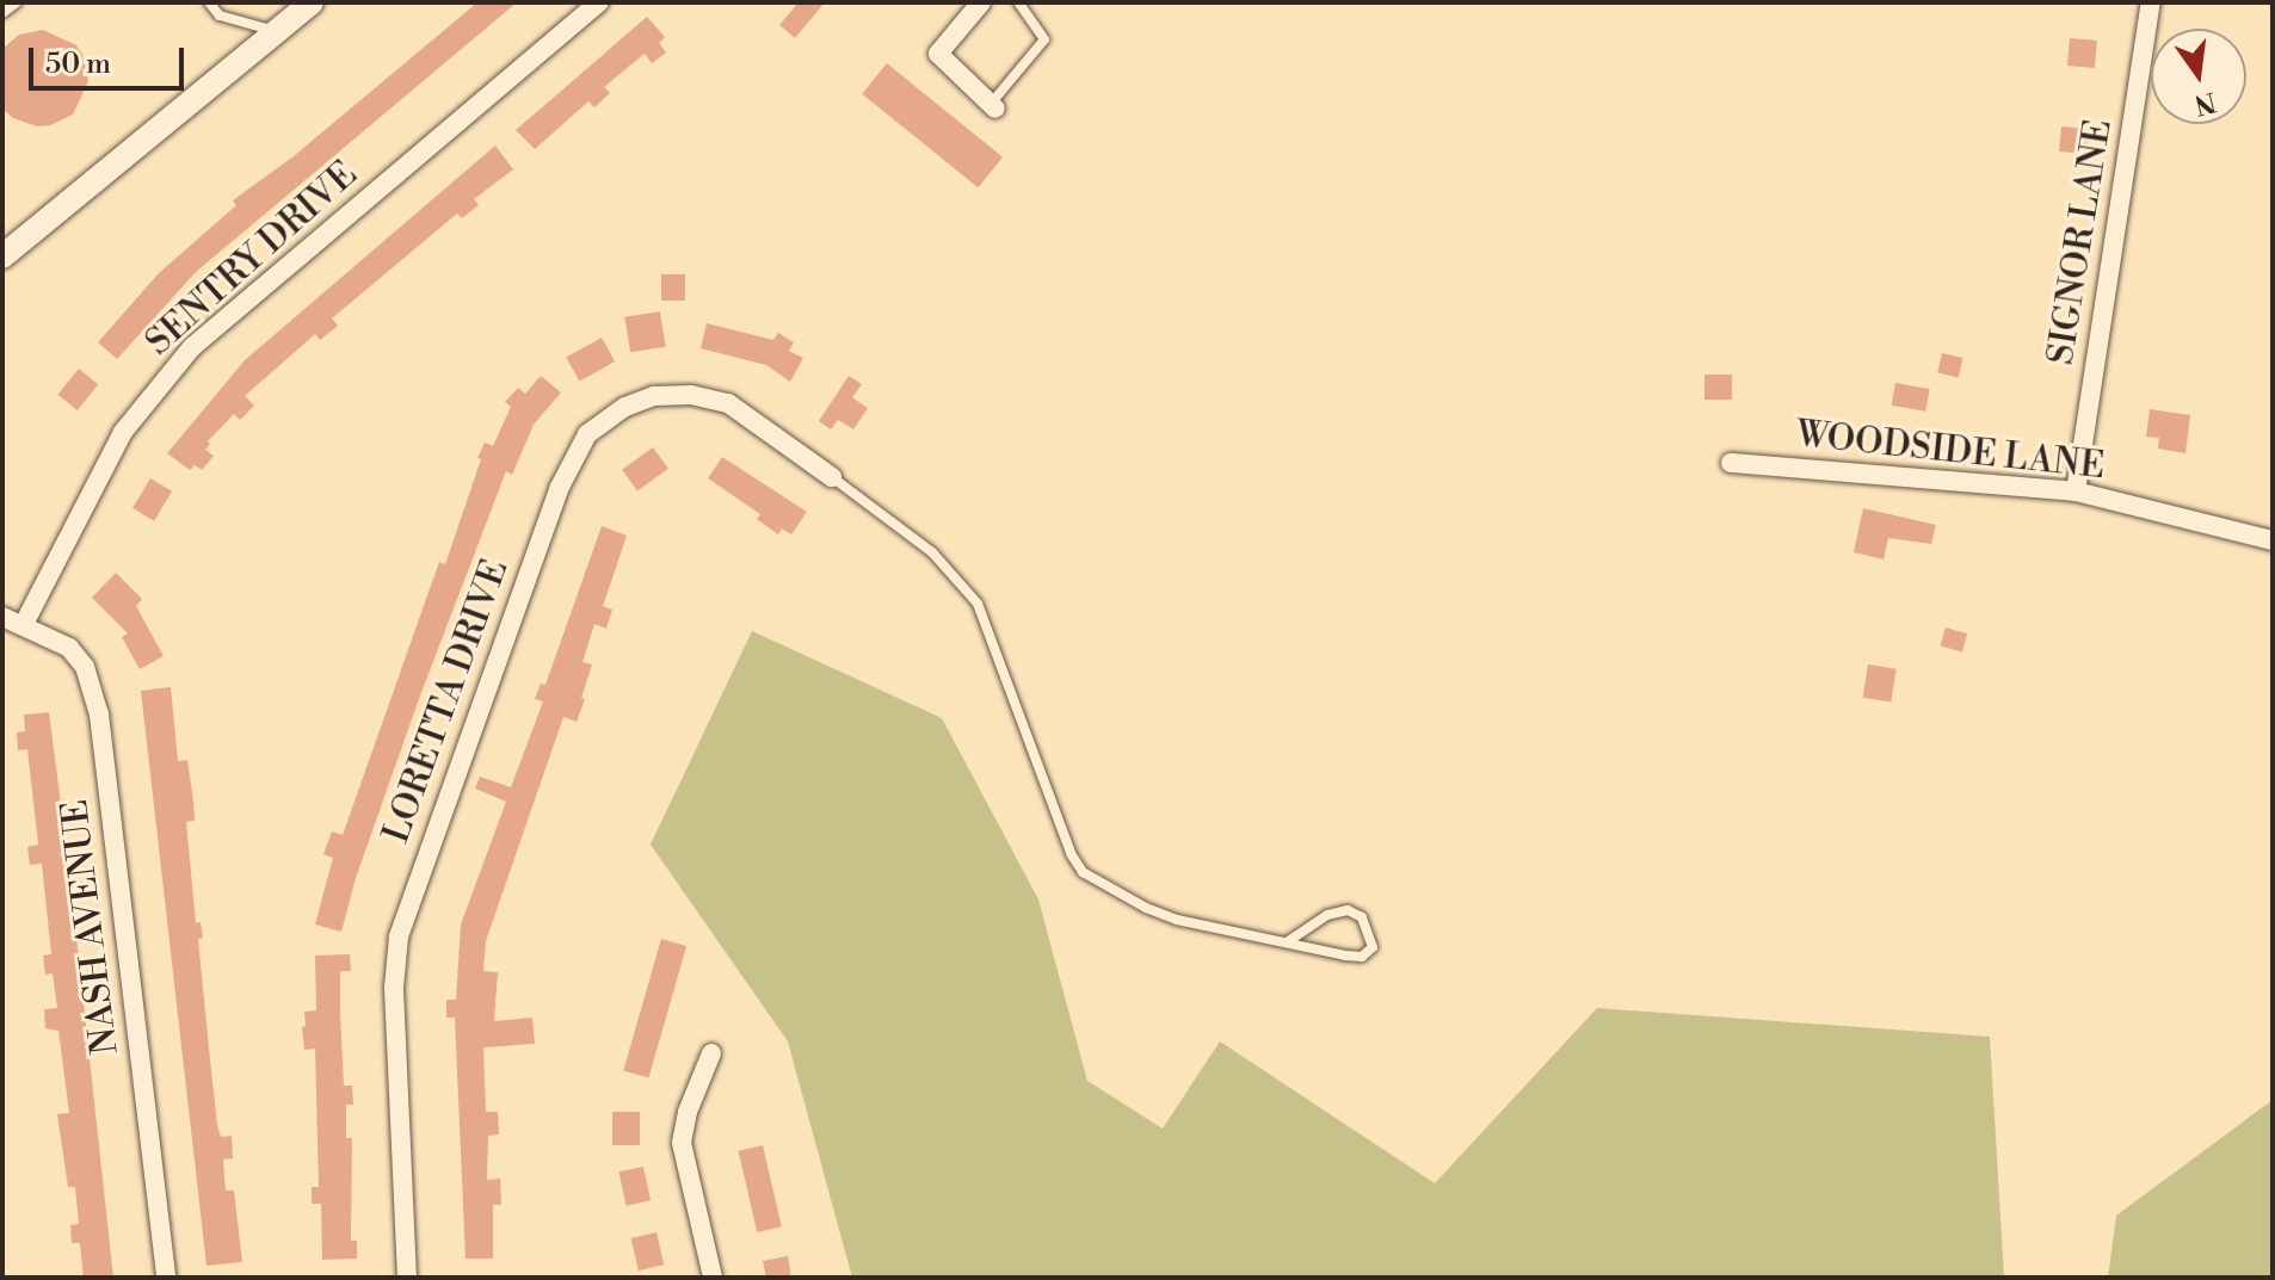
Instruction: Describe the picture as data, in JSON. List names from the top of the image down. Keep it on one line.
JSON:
{"streets":{"street":["SIGNOR LANE","SENTRY DRIVE","WOODSIDE LANE","LORETTA DRIVE","NASH AVENUE"]},"crossings":[["SIGNOR LANE","WOODSIDE LANE"],["SENTRY DRIVE","NASH AVENUE"]],"scale_bar":"50 m","north":"bottom"}
